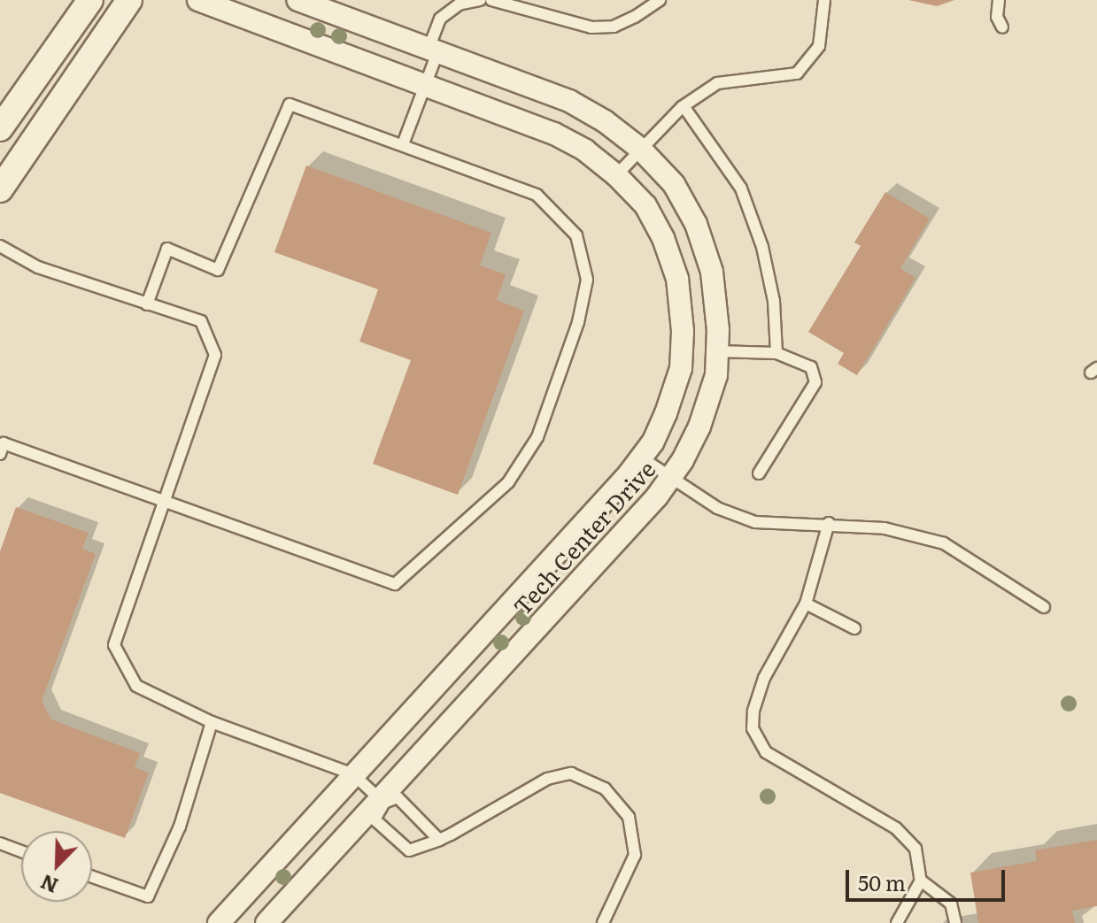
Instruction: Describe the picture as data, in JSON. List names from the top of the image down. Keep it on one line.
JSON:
{"streets":{"street":["Tech Center Drive"]},"scale_bar":"50 m","north":"bottom left"}
